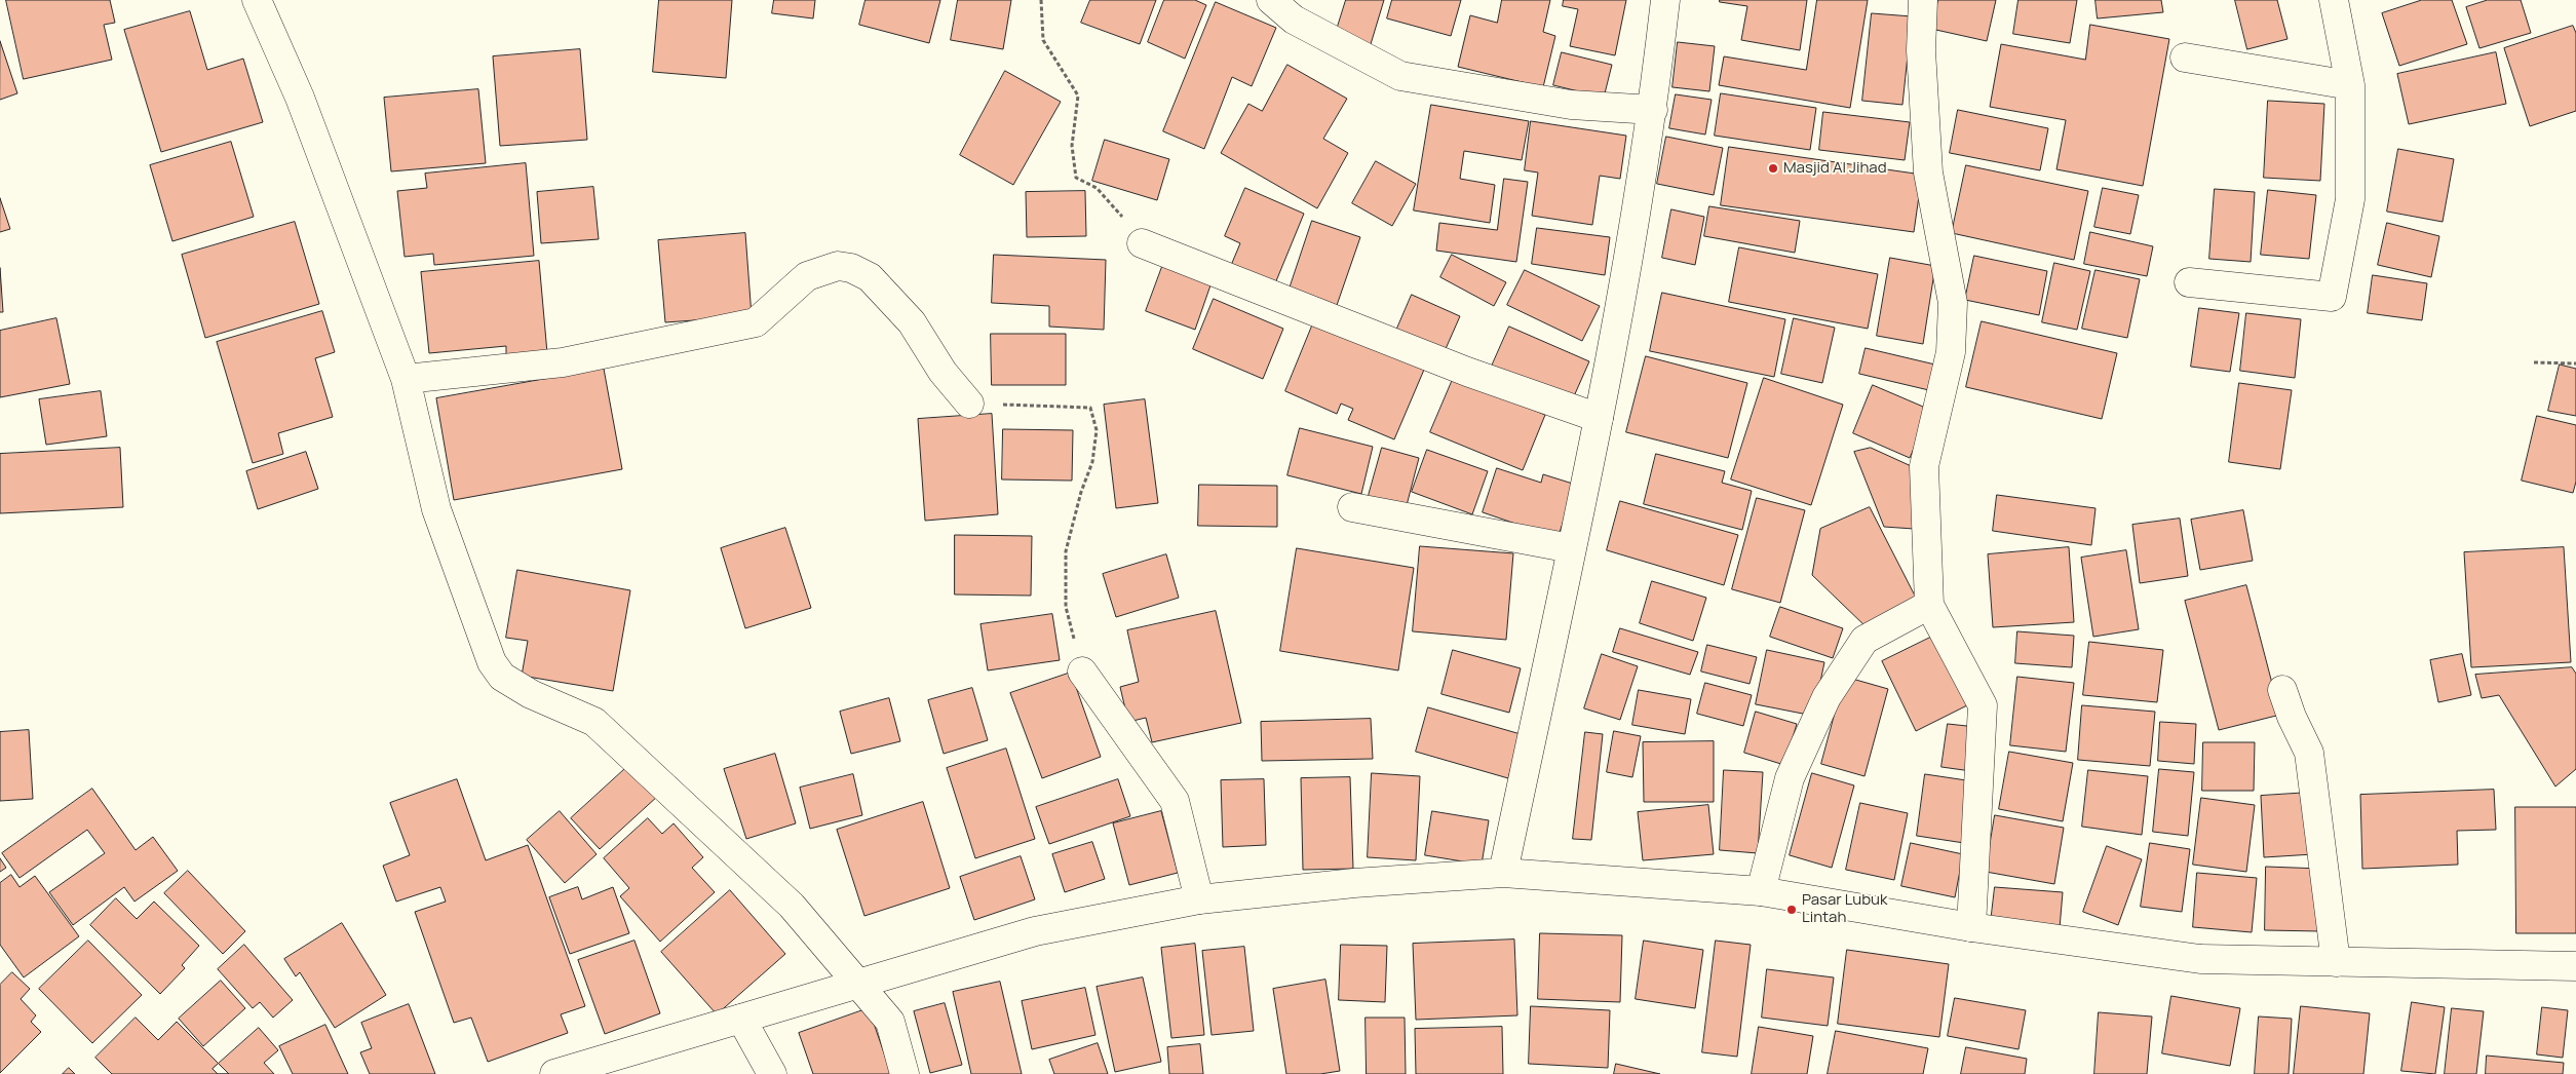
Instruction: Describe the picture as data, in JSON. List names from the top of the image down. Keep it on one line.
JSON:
{"places":["Masjid Al Jihad","Pasar Lubuk Lintah"]}
